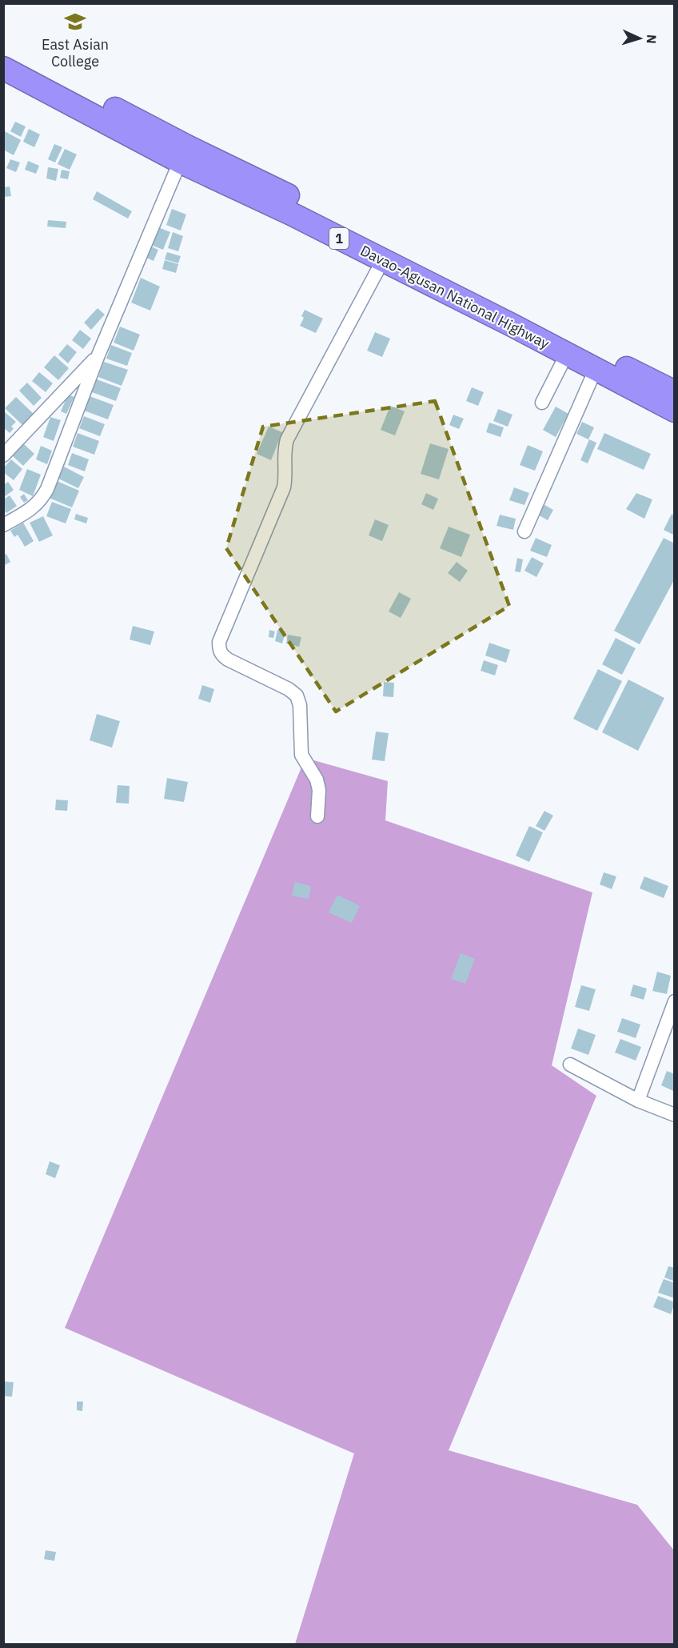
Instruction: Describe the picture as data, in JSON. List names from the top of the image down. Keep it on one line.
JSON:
{"streets":{"highway":["1","Davao-Agusan National Highway"]},"places":{"school or university":["East Asian College"]},"north":"right"}
